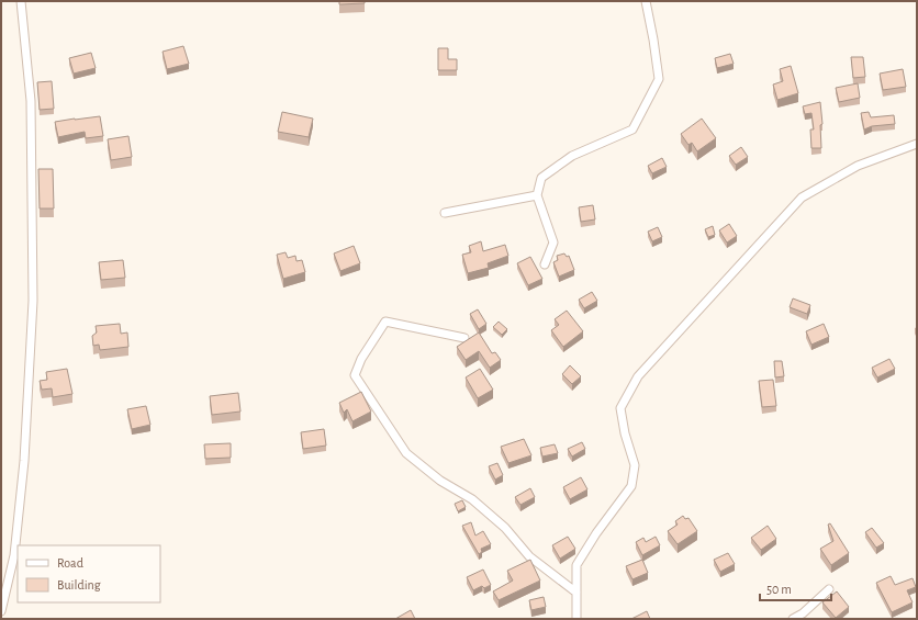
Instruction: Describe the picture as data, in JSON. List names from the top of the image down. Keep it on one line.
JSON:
{"legend":["Road","Building"],"scale_bar":"50 m"}
